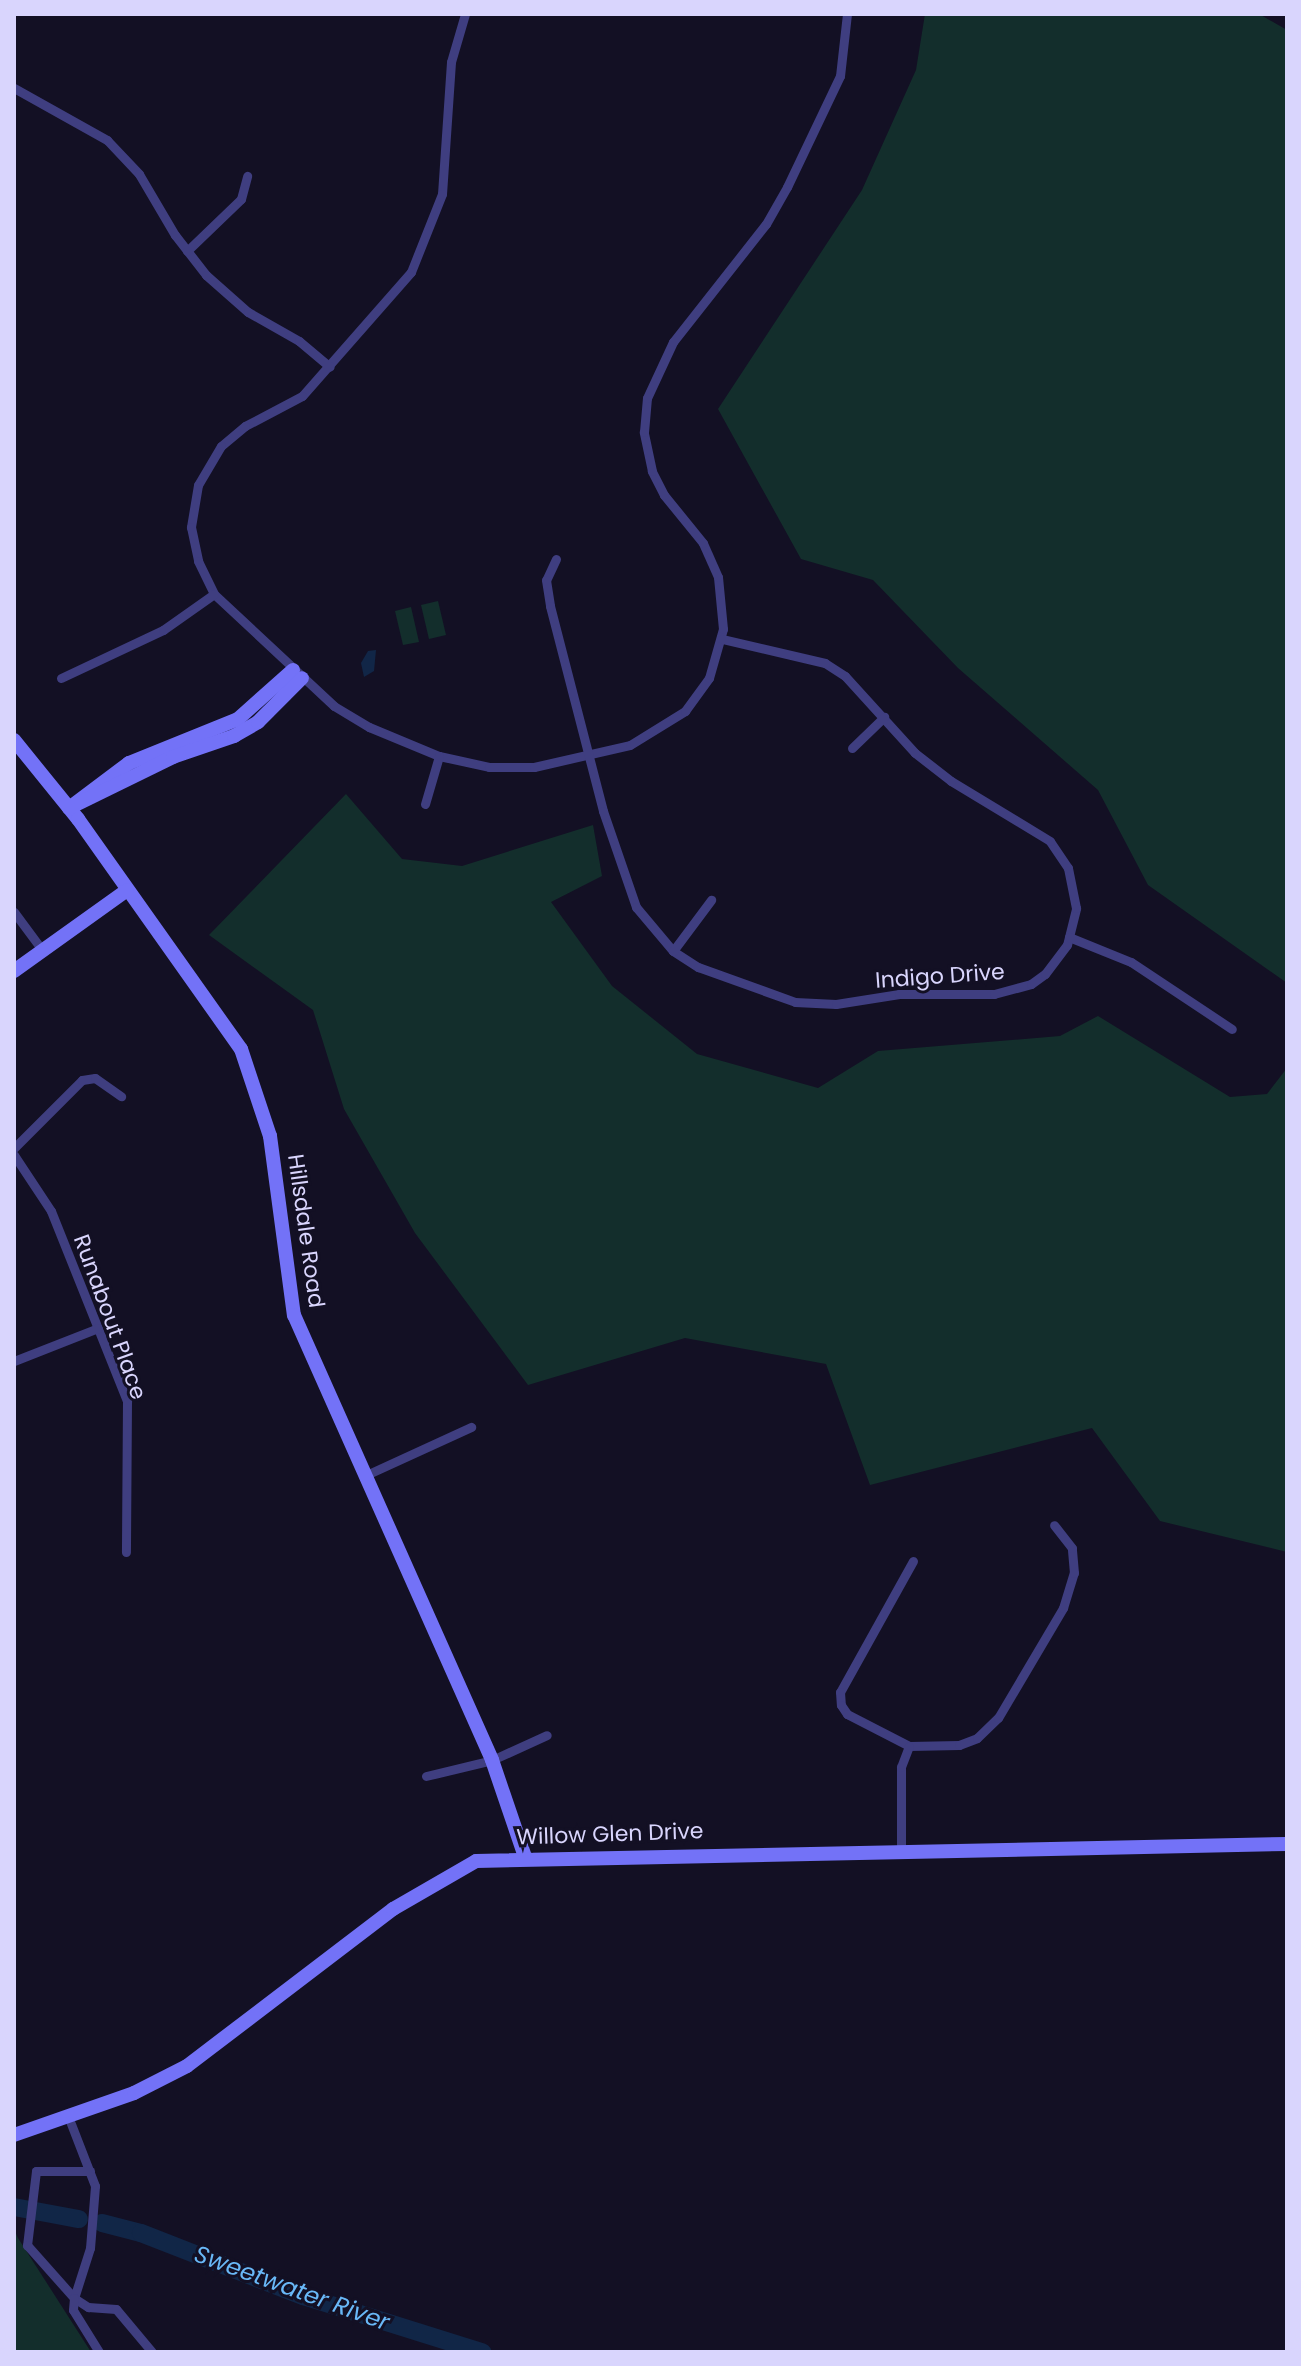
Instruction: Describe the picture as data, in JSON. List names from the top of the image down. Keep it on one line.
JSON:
{"streets":{"main road":["Hillsdale Road","Willow Glen Drive"],"street":["Indigo Drive","Runabout Place"]},"crossings":[["Hillsdale Road","Willow Glen Drive"]],"water":["Sweetwater River"]}
